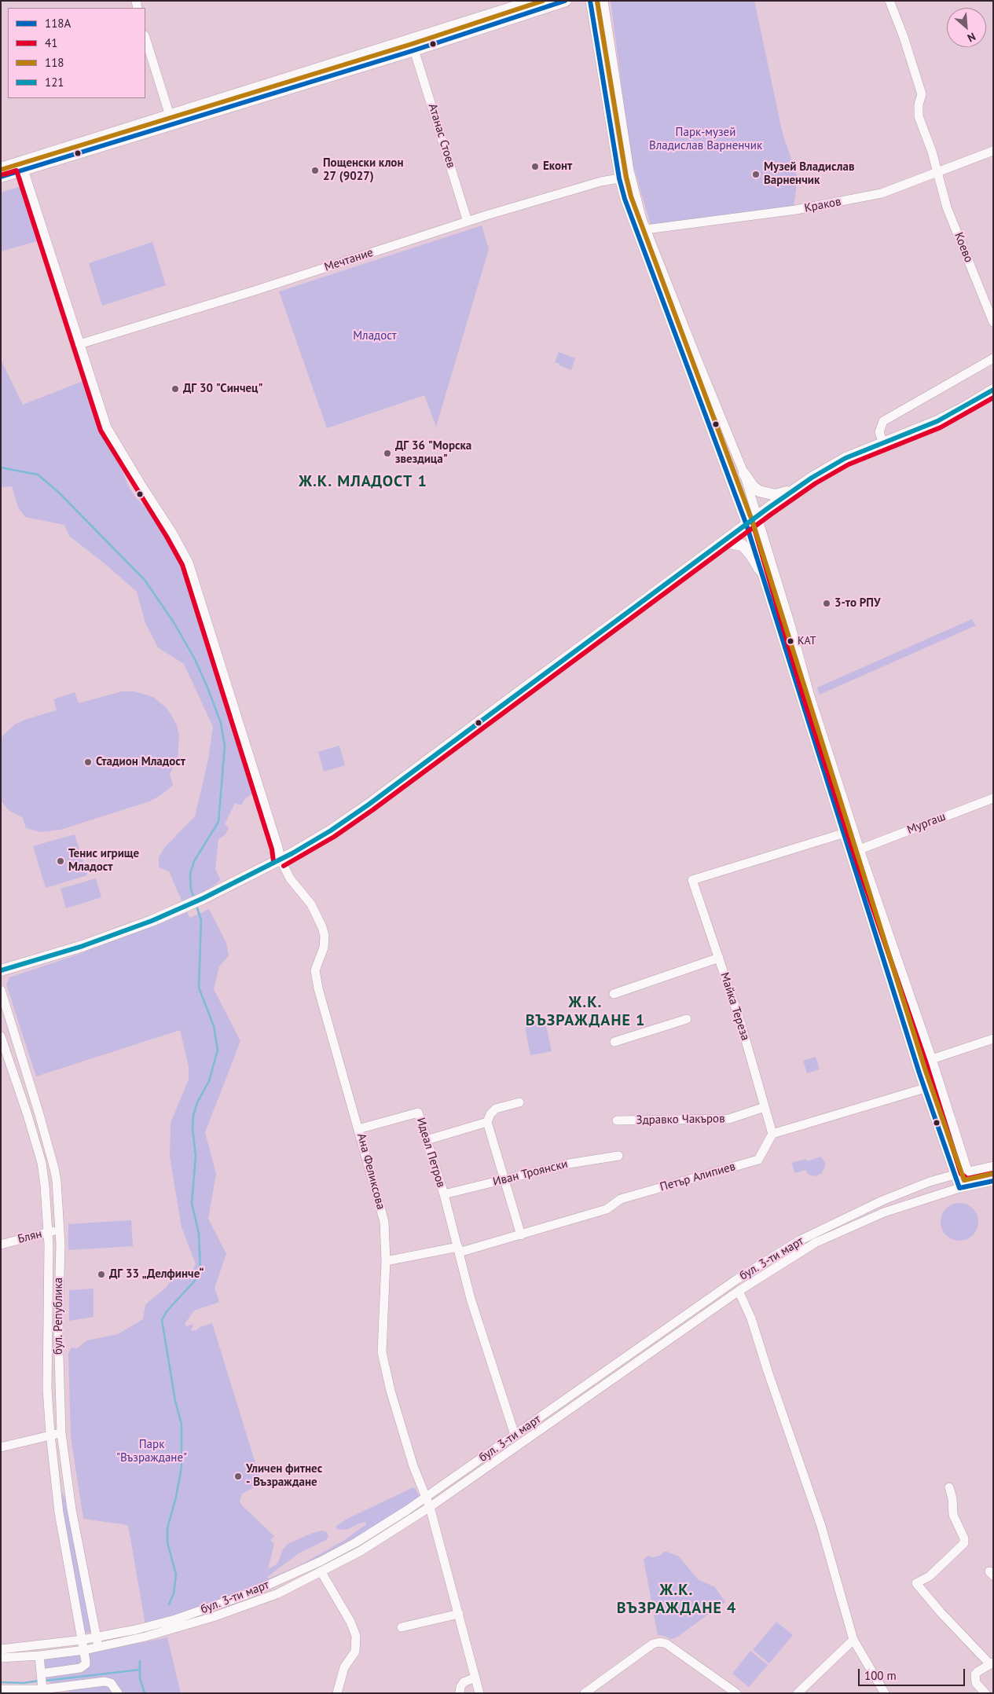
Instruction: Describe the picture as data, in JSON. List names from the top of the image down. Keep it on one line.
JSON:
{"streets":{"street":["Атанас Стоев","Краков","Коево","Мечтание","Мургаш","Майка Тереза","Здравко Чакъров","Идеал Петров","Ана Феликсова","Иван Троянски","Петър Алипиев","Блян","бул. 3-ти март","бул. Република"]},"crossings":[["Атанас Стоев","Мечтание"],["Краков","Коево"],["Мечтание","Ана Феликсова"],["Майка Тереза","Здравко Чакъров"],["Майка Тереза","Петър Алипиев"],["Идеал Петров","Ана Феликсова"],["Идеал Петров","Иван Троянски"],["Идеал Петров","Петър Алипиев"],["Идеал Петров","бул. 3-ти март"],["Ана Феликсова","Петър Алипиев"],["Ана Феликсова","бул. 3-ти март"],["Блян","бул. Република"],["бул. 3-ти март","бул. Република"]],"districts":["Ж.К. МЛАДОСТ 1","Ж.К. ВЪЗРАЖДАНЕ 1","Ж.К. ВЪЗРАЖДАНЕ 4"],"parks":["Парк-музей Владислав Варненчик","Младост","Парк \"Възраждане\""],"places":["Еконт","Пощенски клон 27 (9027)","Музей Владислав Варненчик","ДГ 30 \"Синчец\"","ДГ 36 \"Морска звездица\"","3-то РПУ","КАТ","Стадион Младост","Тенис игрище Младост","ДГ 33 „Делфинче“","Уличен фитнес - Възраждане"],"lines":["transit line 118А","transit line 118","transit line 41","transit line 121"],"legend":["118А","41","118","121"],"scale_bar":"100 m","north":"bottom right"}
